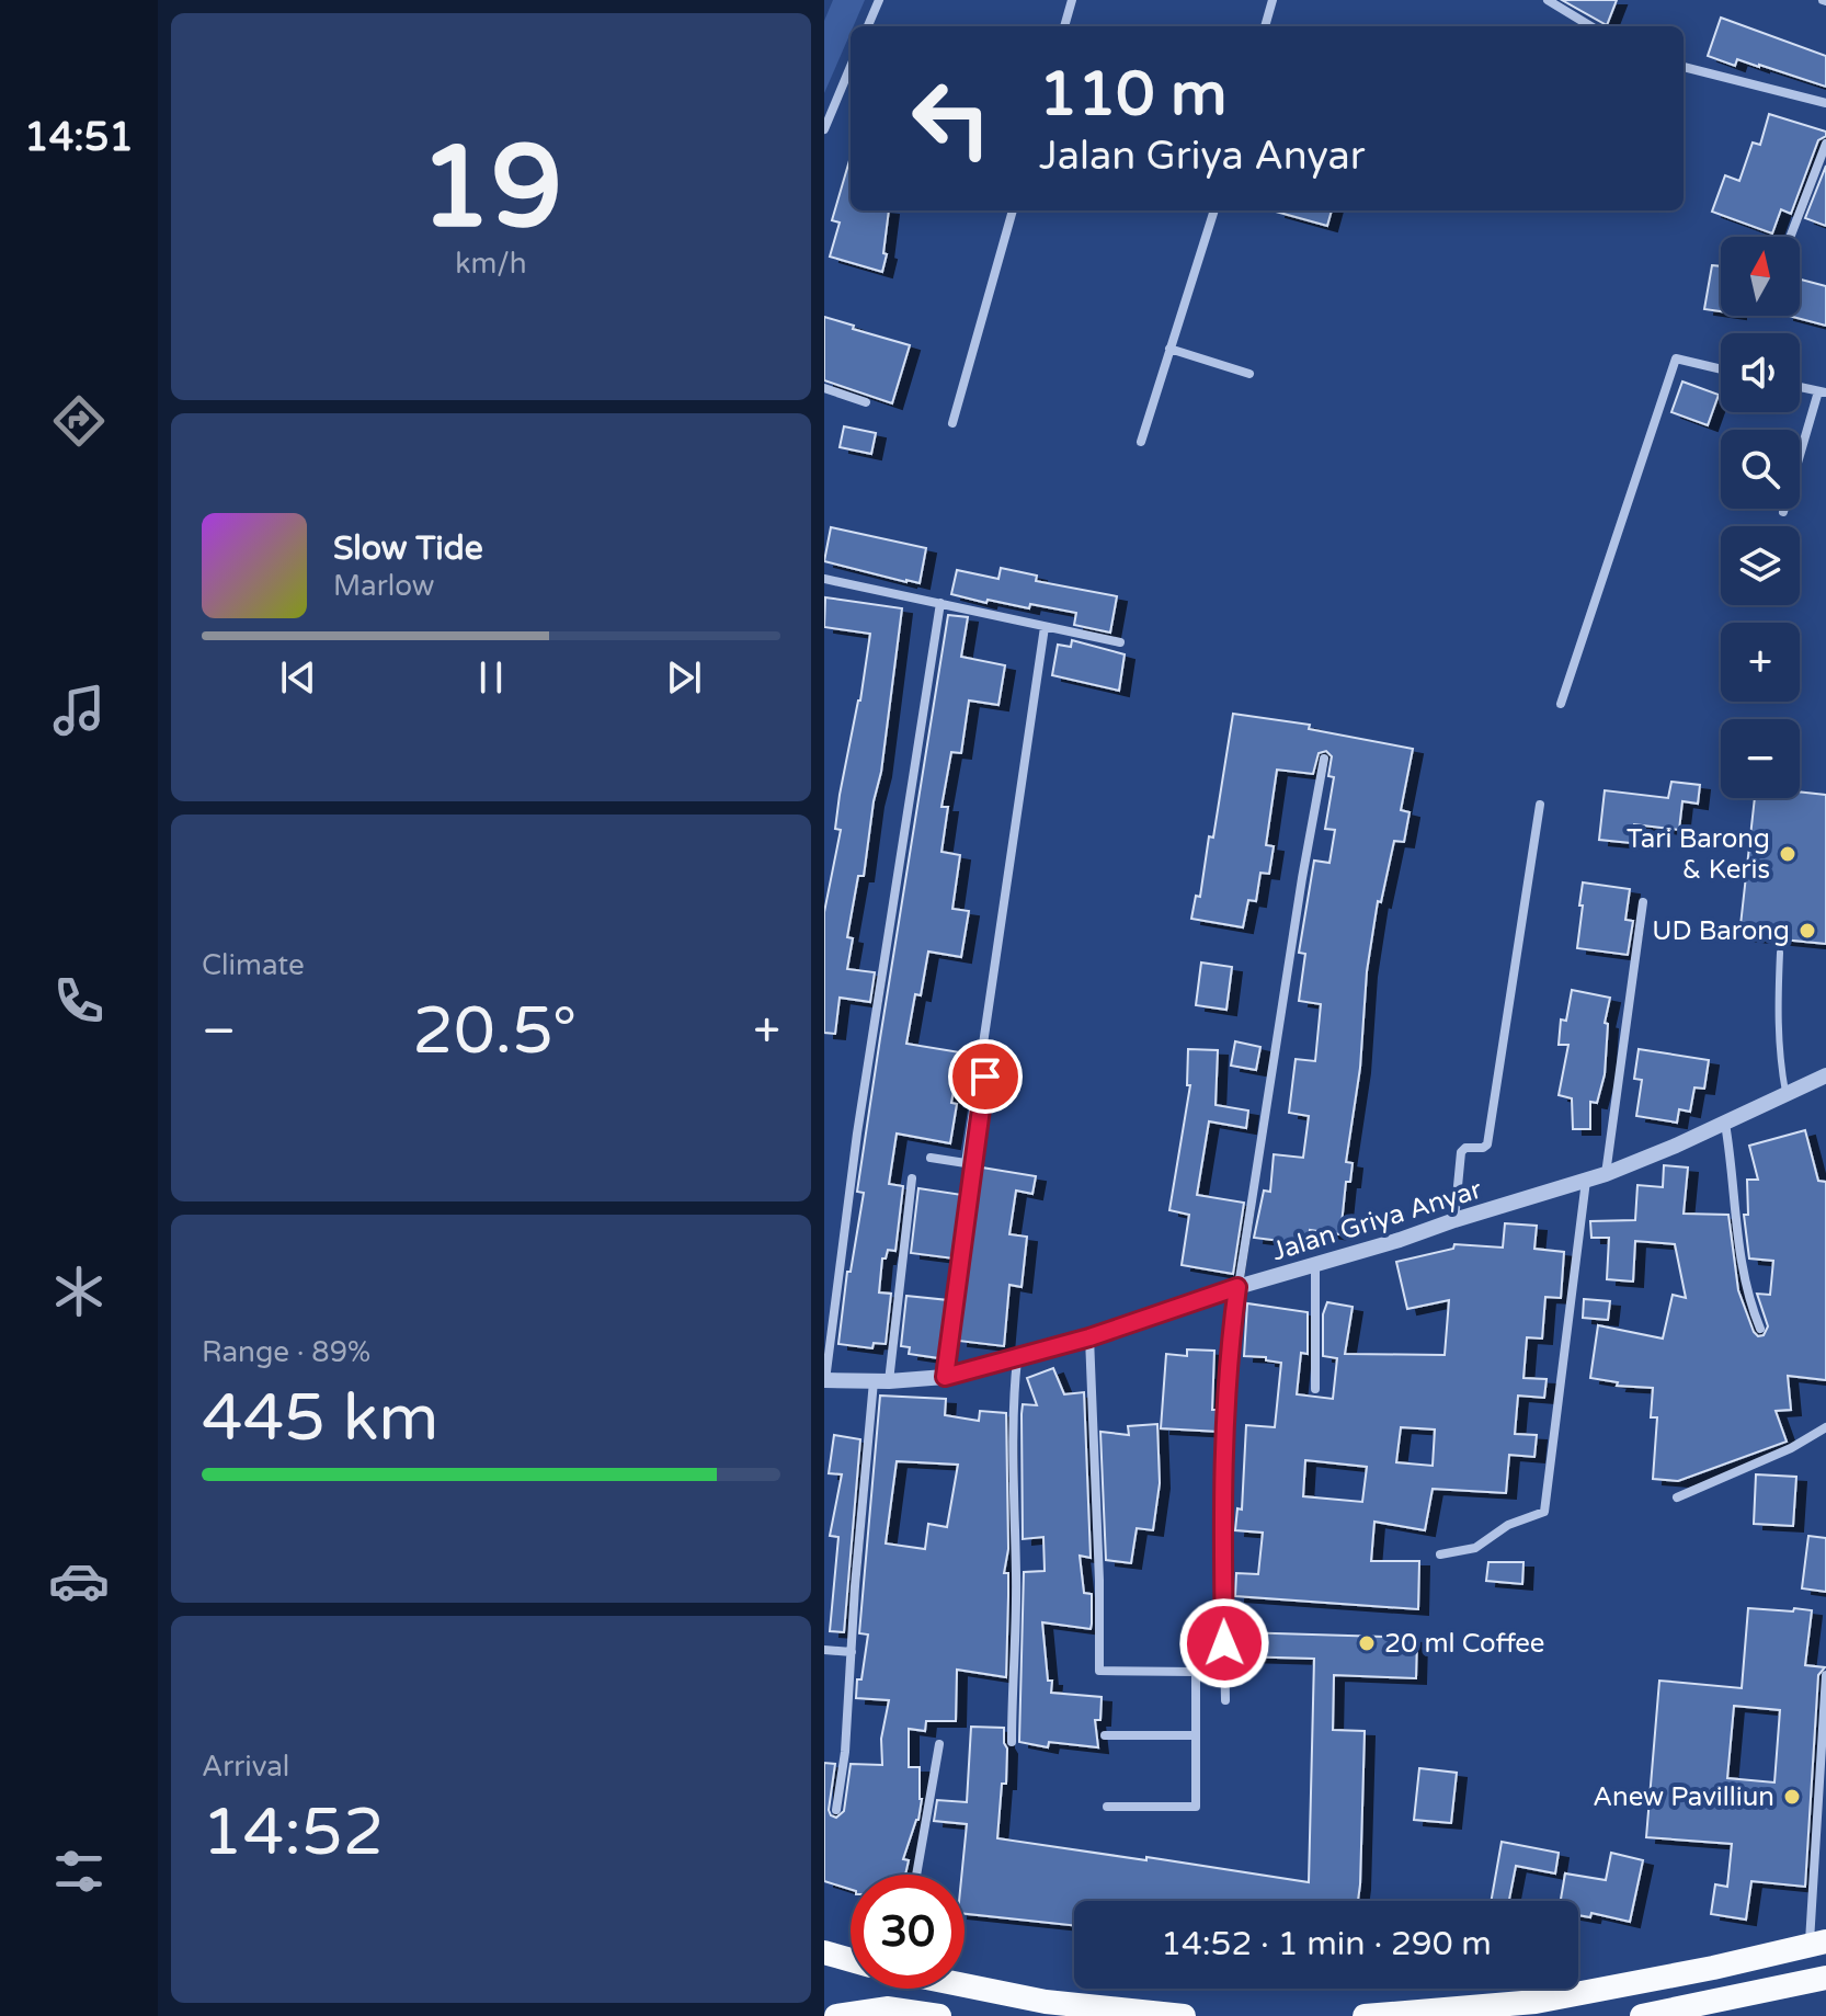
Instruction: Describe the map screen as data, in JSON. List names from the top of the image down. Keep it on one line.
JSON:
{"streets":{"street":["Jalan Griya Anyar"]},"places":["Tari Barong & Keris","UD Barong","20 ml Coffee","Anew Pavilliun"],"north":"top","page":{"tabs":"14:51","tile":[["19","km/h"],"Climate",["Range · 89%","445 km"],["Arrival","14:52"]],"turn":["110 m","Jalan Griya Anyar"],"map_buttons":["+","−"],"song":["Slow Tide","Marlow"],"heat":["−","20.5°","+"],"limit":"30","trip":"14:52 · 1 min · 290 m"}}
